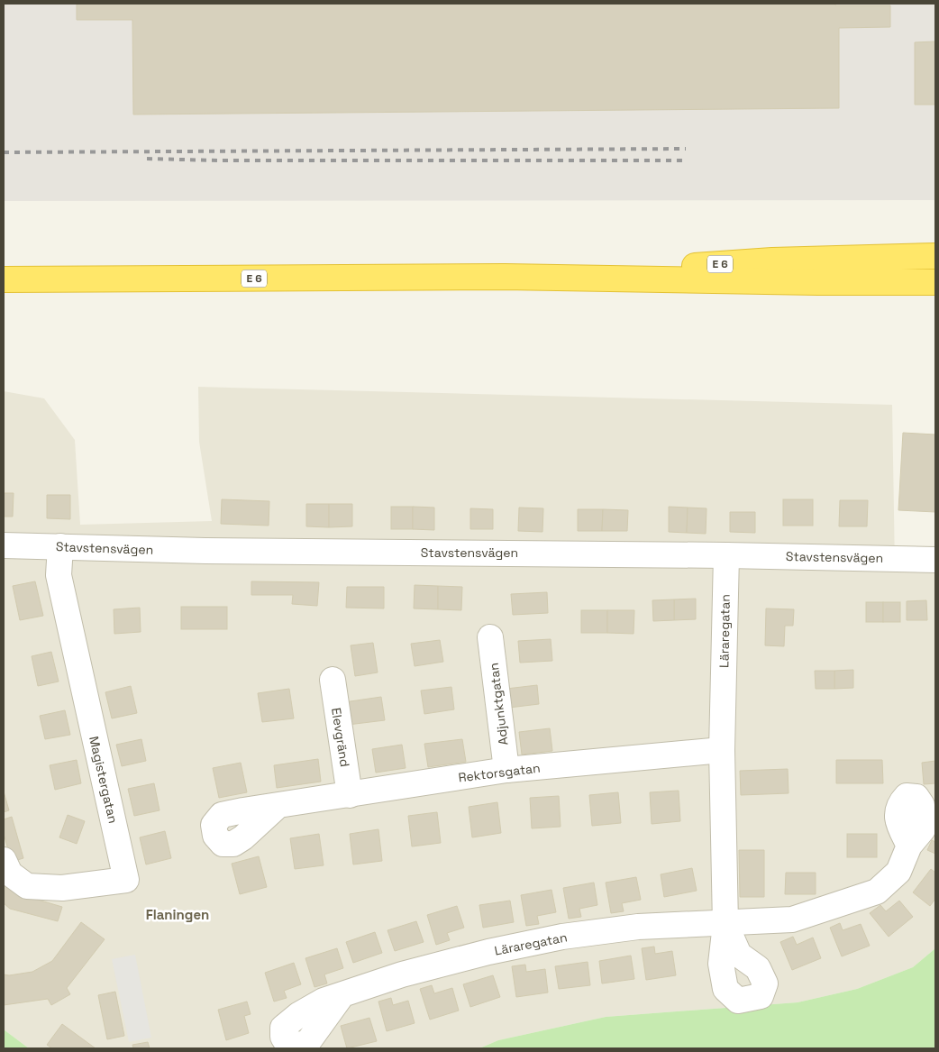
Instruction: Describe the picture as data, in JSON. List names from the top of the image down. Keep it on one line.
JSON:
{"streets":{"highway":["E 6"],"street":["Stavstensvägen","Läraregatan","Adjunktgatan","Elevgränd","Rektorsgatan","Magistergatan"]},"crossings":[["Stavstensvägen","Läraregatan"],["Stavstensvägen","Magistergatan"],["Läraregatan","Rektorsgatan"],["Adjunktgatan","Rektorsgatan"],["Elevgränd","Rektorsgatan"]],"districts":["Flaningen"]}
